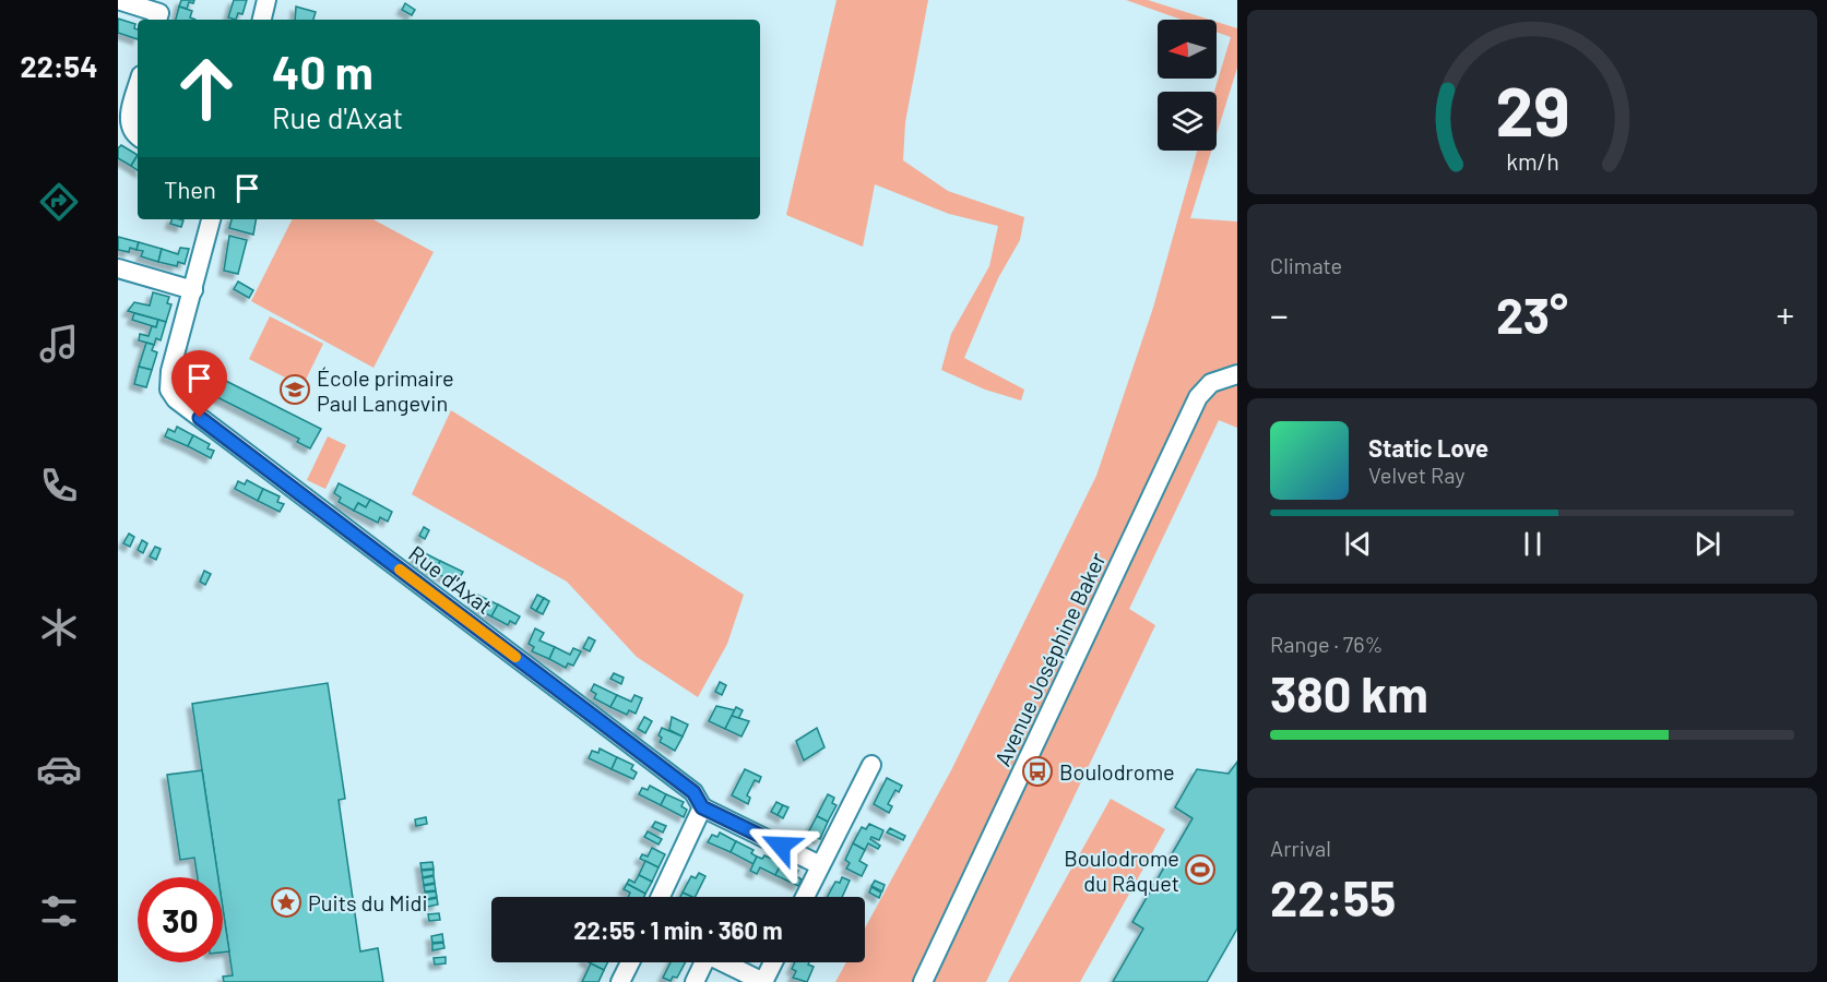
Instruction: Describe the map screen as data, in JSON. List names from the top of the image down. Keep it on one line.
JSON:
{"streets":{"street":["Rue d'Axat","Avenue Joséphine Baker"]},"places":{"school or university":["École primaire Paul Langevin"],"bus stop":["Boulodrome"],"sports":["Boulodrome du Râquet"],"place":["Puits du Midi"]},"north":"left","page":{"tabs":"22:54","turn":["40 m","Rue d'Axat"],"then":"Then","tile":["Climate",["Range · 76%","380 km"],["Arrival","22:55"]],"heat":["−","23°","+"],"song":["Static Love","Velvet Ray"],"limit":"30","trip":"22:55 · 1 min · 360 m","gauge":["29","km/h"]}}
